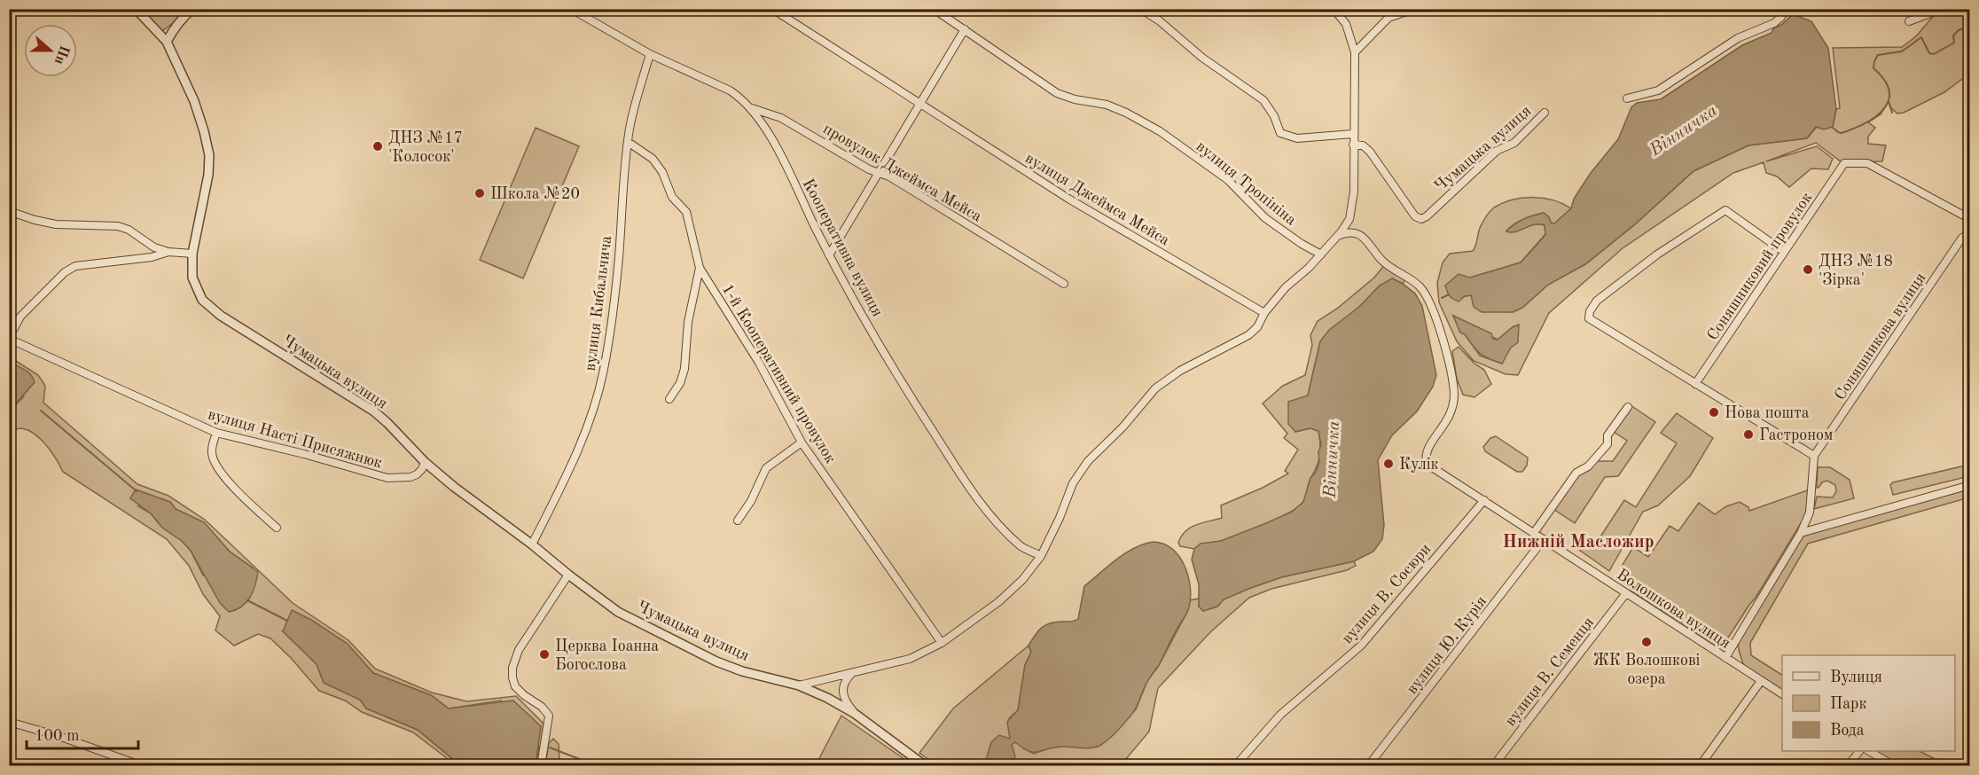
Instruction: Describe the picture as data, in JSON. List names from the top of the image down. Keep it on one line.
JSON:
{"streets":{"street":["Чумацька вулиця","провулок Джеймса Мейса","вулиця Тропініна","вулиця Джеймса Мейса","Кооперативна вулиця","Соняшниковий провулок","вулиця Кибальчича","Соняшникова вулиця","1-й Кооперативний провулок","вулиця Насті Присяжнюк","вулиця В. Сосюри","Волошкова вулиця","вулиця Ю. Курія","вулиця В. Семенця"]},"crossings":[["Чумацька вулиця","вулиця Тропініна"],["Чумацька вулиця","вулиця Джеймса Мейса"],["Чумацька вулиця","Кооперативна вулиця"],["Чумацька вулиця","вулиця Кибальчича"],["Чумацька вулиця","1-й Кооперативний провулок"],["Чумацька вулиця","вулиця Насті Присяжнюк"],["Чумацька вулиця","Волошкова вулиця"],["провулок Джеймса Мейса","Кооперативна вулиця"],["Кооперативна вулиця","вулиця Кибальчича"],["вулиця Кибальчича","1-й Кооперативний провулок"],["Соняшникова вулиця","Волошкова вулиця"],["вулиця В. Сосюри","Волошкова вулиця"],["Волошкова вулиця","вулиця Ю. Курія"],["Волошкова вулиця","вулиця В. Семенця"]],"districts":["Нижній Масложир"],"water":["Вінничка"],"places":["ДНЗ №17 'Колосок'","Школа №20","ДНЗ №18 'Зірка'","Нова пошта","Гастроном","Кулік","ЖК Волошкові озера","Церква Іоанна Богослова"],"legend":["Вулиця","Парк","Вода"],"scale_bar":"100 m","north":"right"}
